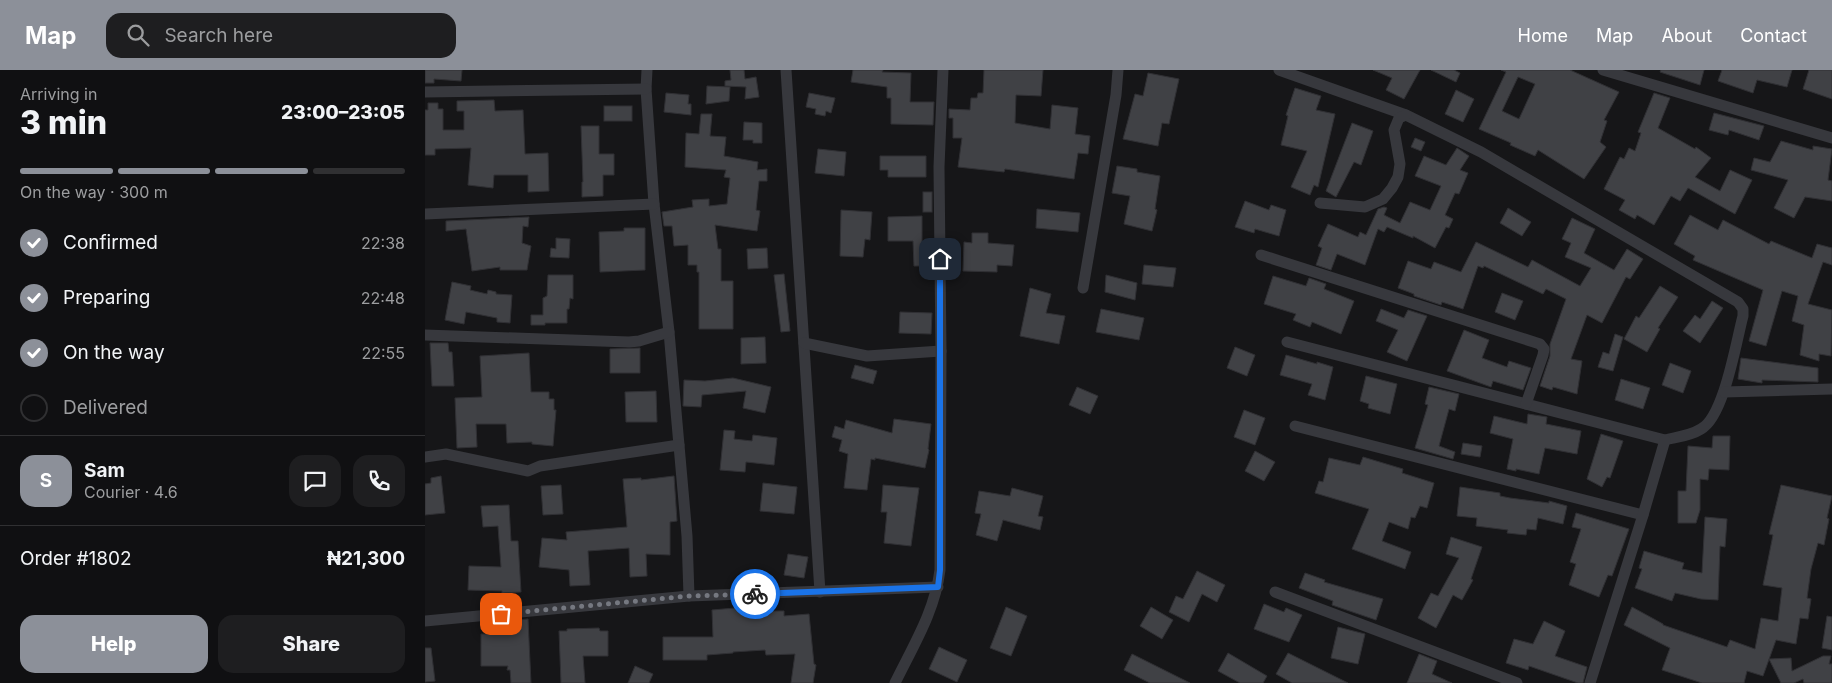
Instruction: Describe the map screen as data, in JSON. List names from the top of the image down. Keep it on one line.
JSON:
{"page":{"header":"Map","search":"Search here","nav":["Home","Map","About","Contact"],"heading":["3 min","Arriving in","23:00–23:05"],"panel":["Sam","Courier · 4.6","Order #1802","₦21,300"],"bar":"On the way · 300 m","list":[["Confirmed","22:38"],["Preparing","22:48"],["On the way","22:55"],"Delivered"],"round":"S","buttons":["Help","Share"]}}
